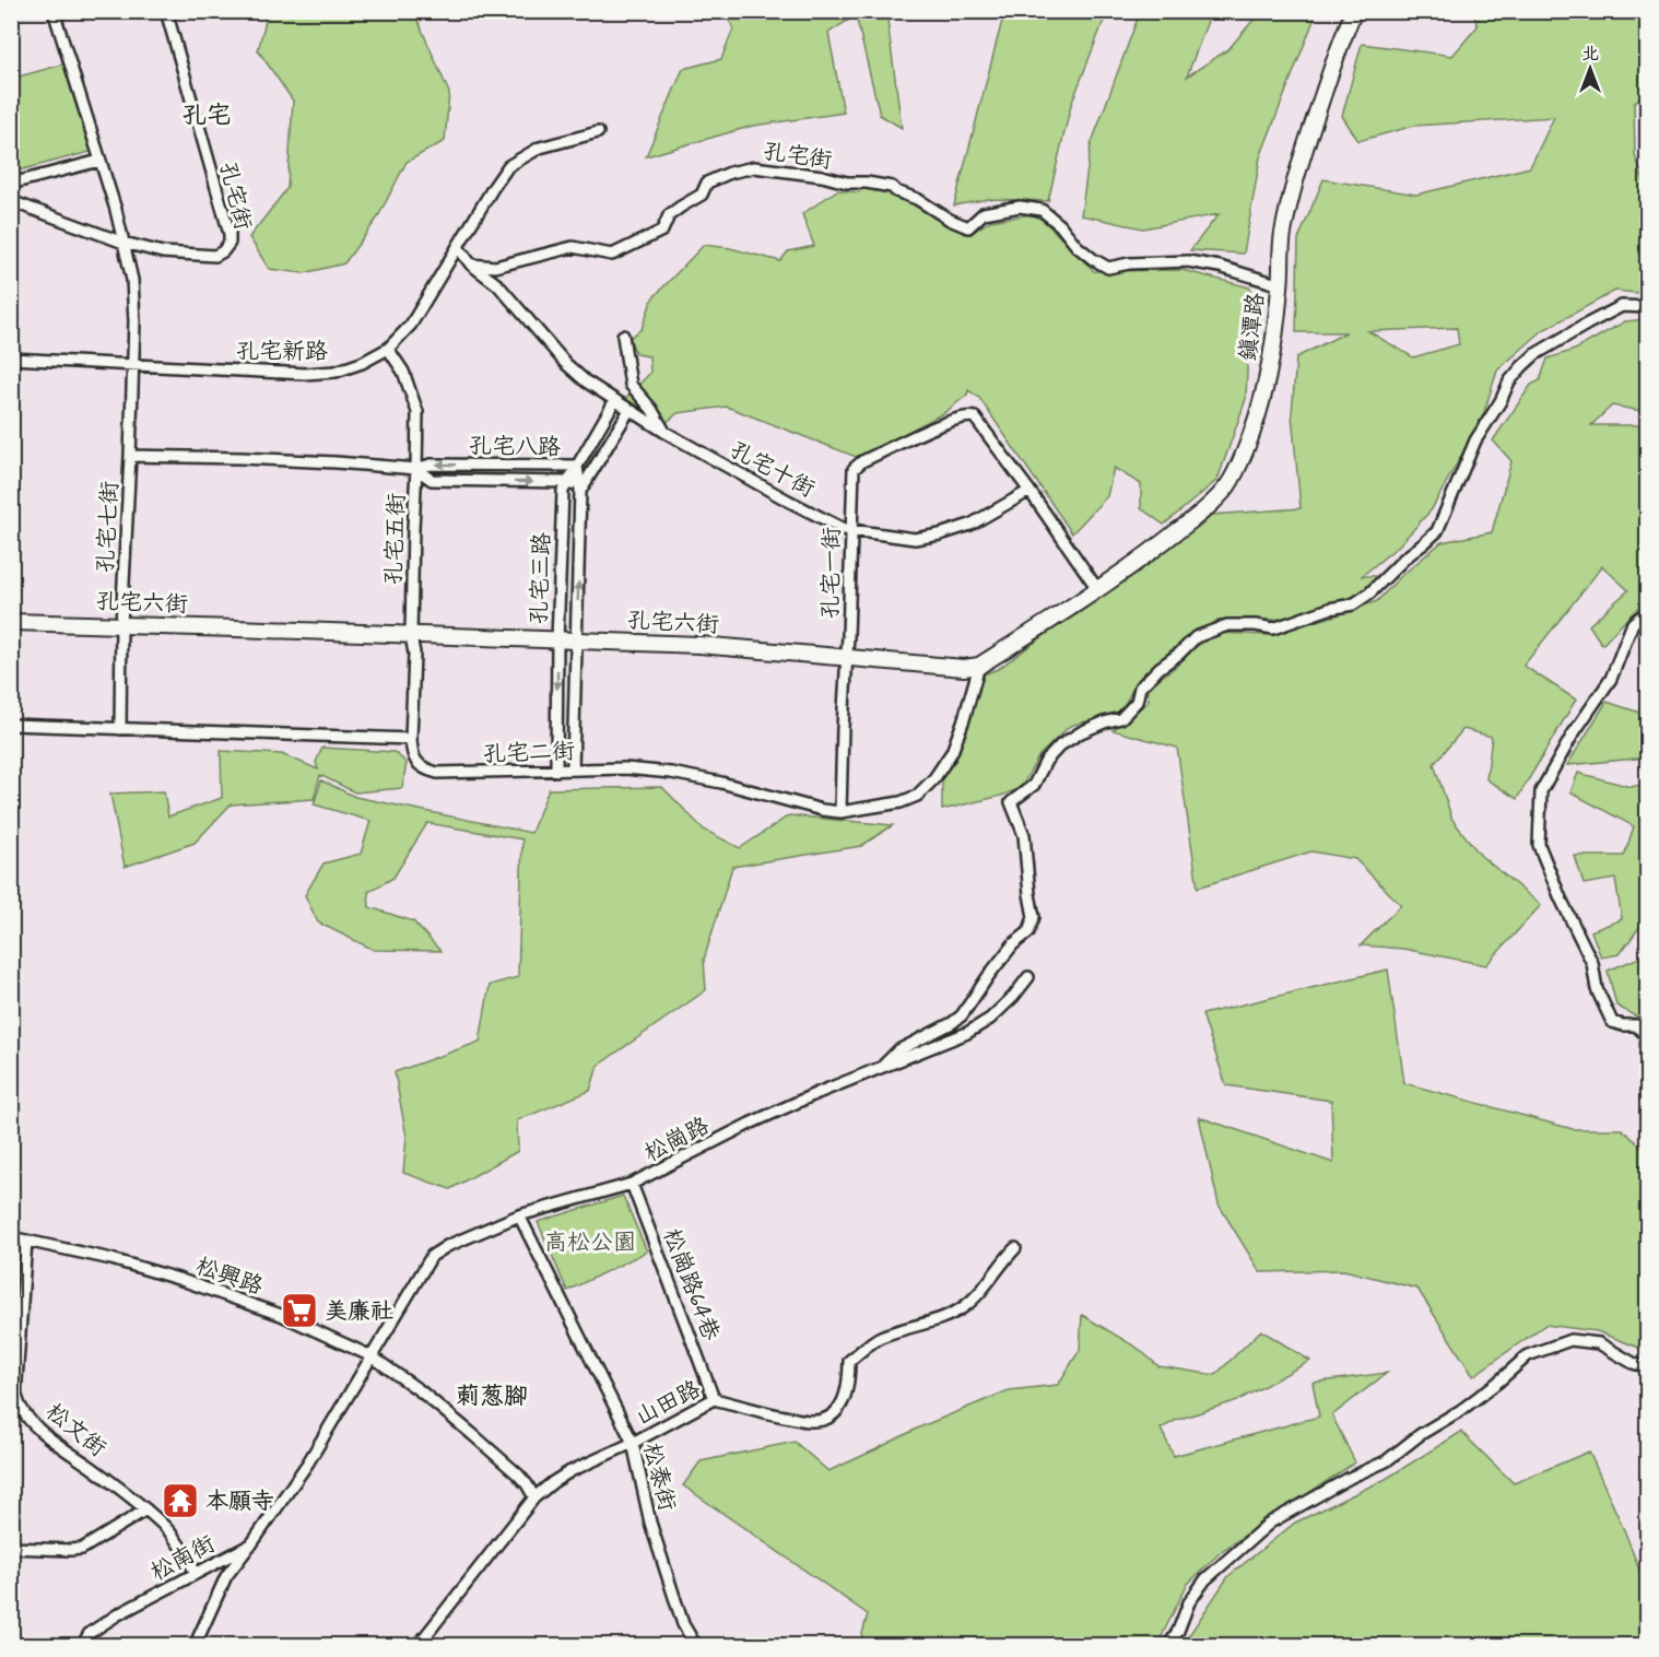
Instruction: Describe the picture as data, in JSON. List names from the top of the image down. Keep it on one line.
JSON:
{"streets":{"street":["孔宅街","鎮潭路","孔宅新路","孔宅八路","孔宅十街","孔宅七街","孔宅五街","孔宅一街","孔宅三路","孔宅六街","孔宅二街","松崗路","松興路","松崗路64巷","山田路","松文街","松泰街","松南街"]},"crossings":[["孔宅街","鎮潭路"],["孔宅街","孔宅十街"],["孔宅新路","孔宅七街"],["孔宅新路","孔宅五街"],["孔宅八路","孔宅七街"],["孔宅八路","孔宅五街"],["孔宅八路","孔宅三路"],["孔宅十街","孔宅一街"],["孔宅十街","孔宅三路"],["孔宅七街","孔宅六街"],["孔宅五街","孔宅六街"],["孔宅五街","孔宅二街"],["孔宅一街","孔宅六街"],["孔宅一街","孔宅二街"],["孔宅三路","孔宅六街"],["孔宅三路","孔宅二街"],["孔宅六街","孔宅二街"],["松崗路","松興路"],["松崗路","松崗路64巷"],["松崗路","松泰街"],["松崗路","松南街"],["松興路","山田路"],["松興路","松文街"],["松興路","松南街"],["松崗路64巷","山田路"],["山田路","松泰街"],["松文街","松南街"]],"districts":["孔宅","莿葱腳"],"parks":["高松公園"],"places":{"supermarket":["美廉社"],"temple":["本願寺"]},"north":"top"}
